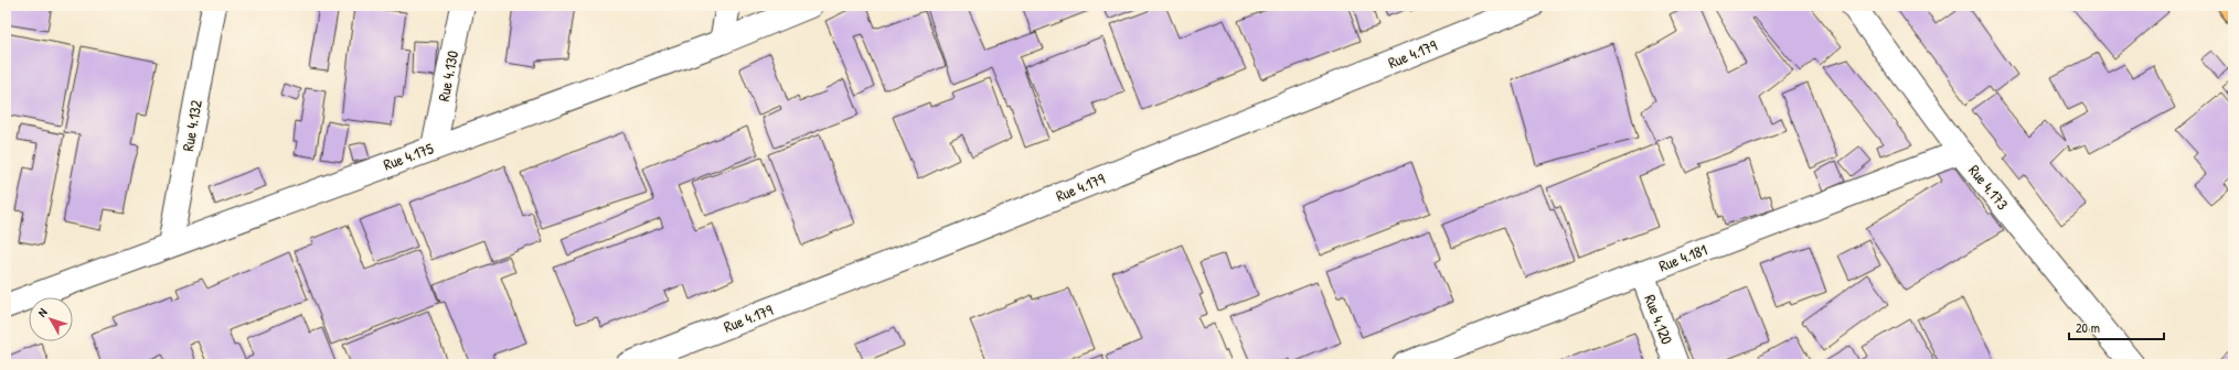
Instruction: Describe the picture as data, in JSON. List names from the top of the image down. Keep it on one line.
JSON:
{"streets":{"street":["Rue 4.179","Rue 4.130","Rue 4.132","Rue 4.175","Rue 4.173","Rue 4.181","Rue 4.120"]},"crossings":[["Rue 4.130","Rue 4.175"],["Rue 4.132","Rue 4.175"],["Rue 4.173","Rue 4.181"],["Rue 4.181","Rue 4.120"]],"scale_bar":"20 m","north":"top left"}
